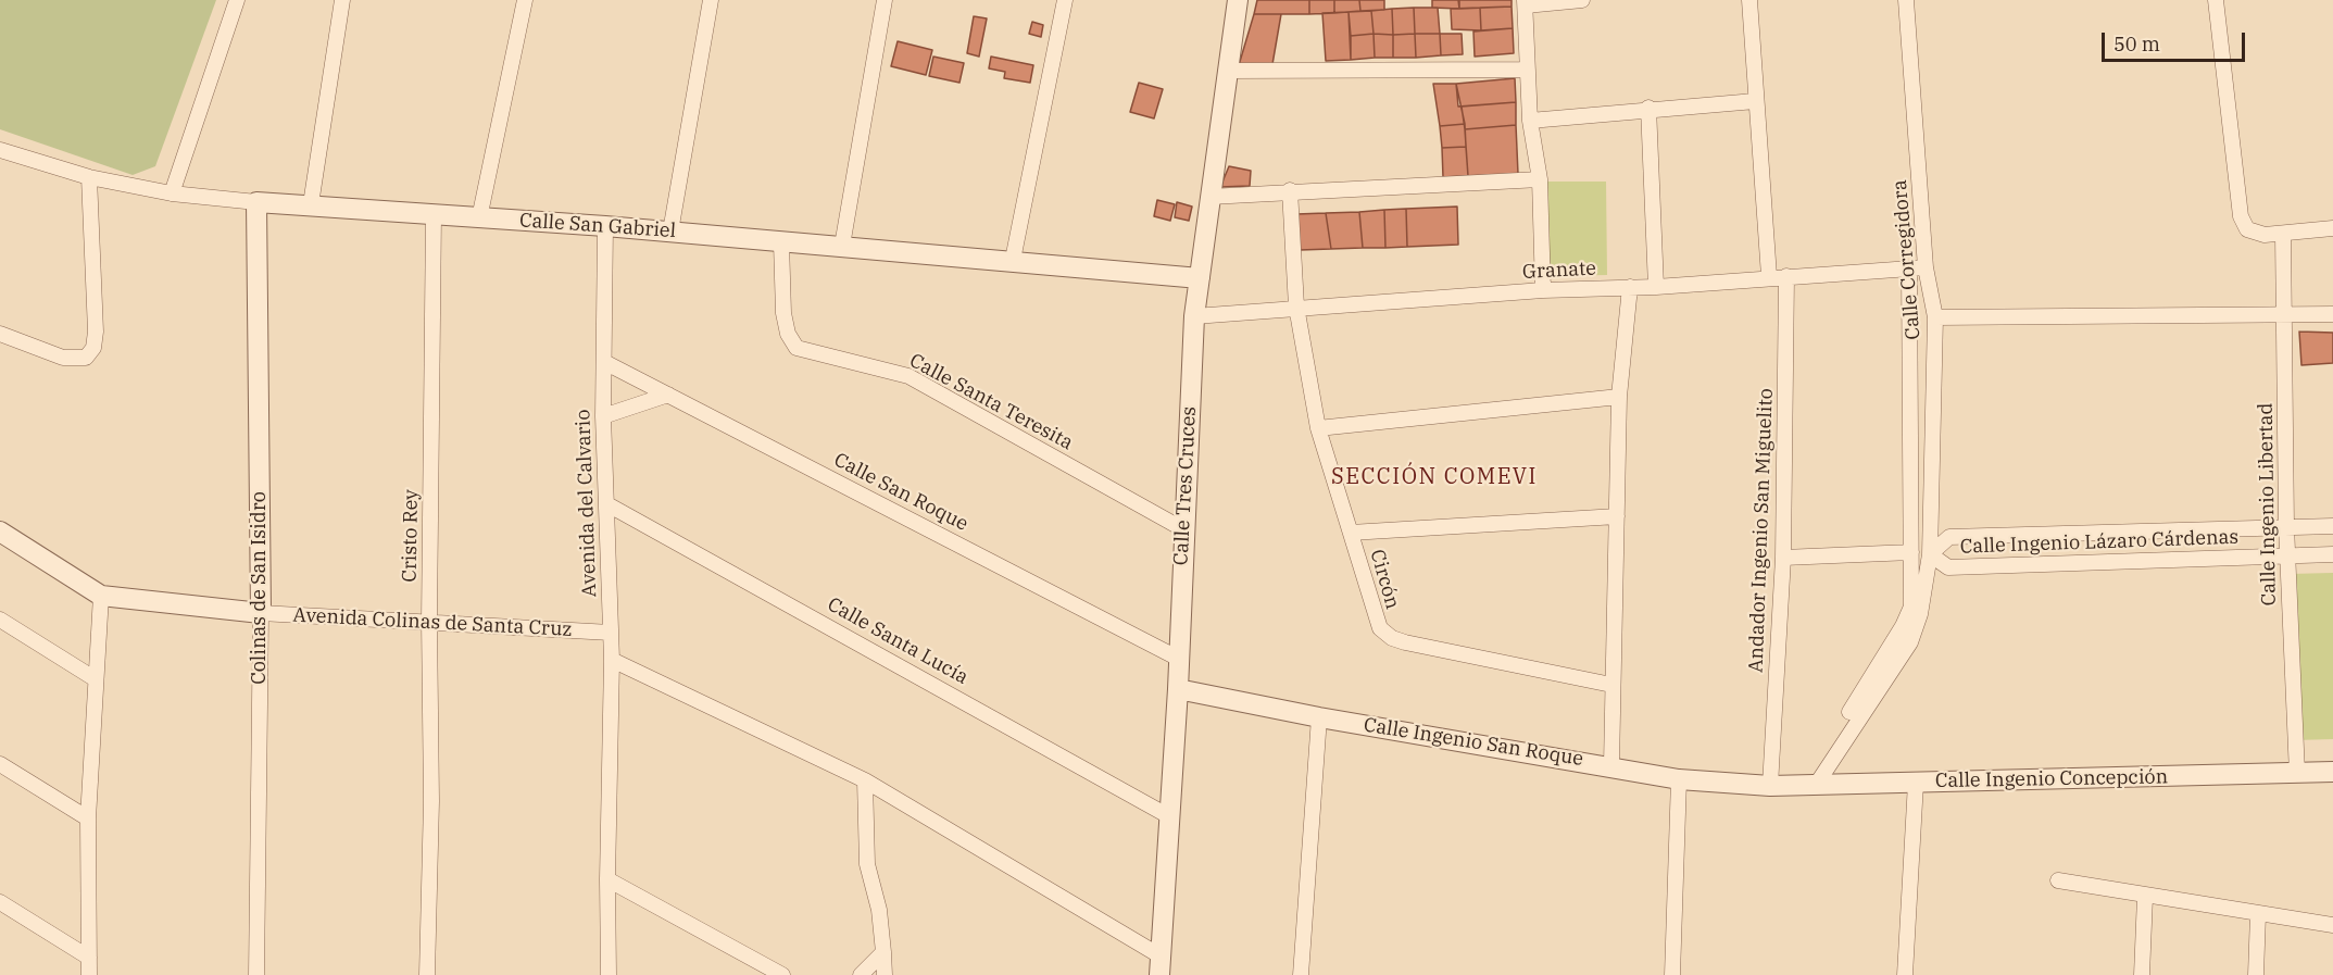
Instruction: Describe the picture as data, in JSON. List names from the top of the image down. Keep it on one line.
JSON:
{"streets":{"street":["Calle San Gabriel","Calle Corregidora","Granate","Calle Santa Teresita","Calle Tres Cruces","Calle San Roque","Avenida del Calvario","Calle Ingenio Libertad","Andador Ingenio San Miguelito","Cristo Rey","Calle Ingenio Lázaro Cárdenas","Circón","Colinas de San Isidro","Avenida Colinas de Santa Cruz","Calle Santa Lucía","Calle Ingenio San Roque","Calle Ingenio Concepción"]},"crossings":[["Calle San Gabriel","Calle Santa Teresita"],["Calle San Gabriel","Calle Tres Cruces"],["Calle San Gabriel","Avenida del Calvario"],["Calle San Gabriel","Cristo Rey"],["Calle San Gabriel","Colinas de San Isidro"],["Calle Corregidora","Granate"],["Calle Corregidora","Calle Ingenio Lázaro Cárdenas"],["Calle Corregidora","Calle Ingenio Concepción"],["Granate","Calle Tres Cruces"],["Granate","Andador Ingenio San Miguelito"],["Granate","Circón"],["Calle Santa Teresita","Calle Tres Cruces"],["Calle Tres Cruces","Calle San Roque"],["Calle Tres Cruces","Calle Santa Lucía"],["Calle Tres Cruces","Calle Ingenio San Roque"],["Calle San Roque","Avenida del Calvario"],["Avenida del Calvario","Avenida Colinas de Santa Cruz"],["Avenida del Calvario","Calle Santa Lucía"],["Calle Ingenio Libertad","Calle Ingenio Lázaro Cárdenas"],["Calle Ingenio Libertad","Calle Ingenio Concepción"],["Andador Ingenio San Miguelito","Calle Ingenio San Roque"],["Andador Ingenio San Miguelito","Calle Ingenio Concepción"],["Cristo Rey","Avenida Colinas de Santa Cruz"],["Colinas de San Isidro","Avenida Colinas de Santa Cruz"],["Calle Ingenio San Roque","Calle Ingenio Concepción"]],"districts":["SECCIÓN COMEVI"],"scale_bar":"50 m"}
